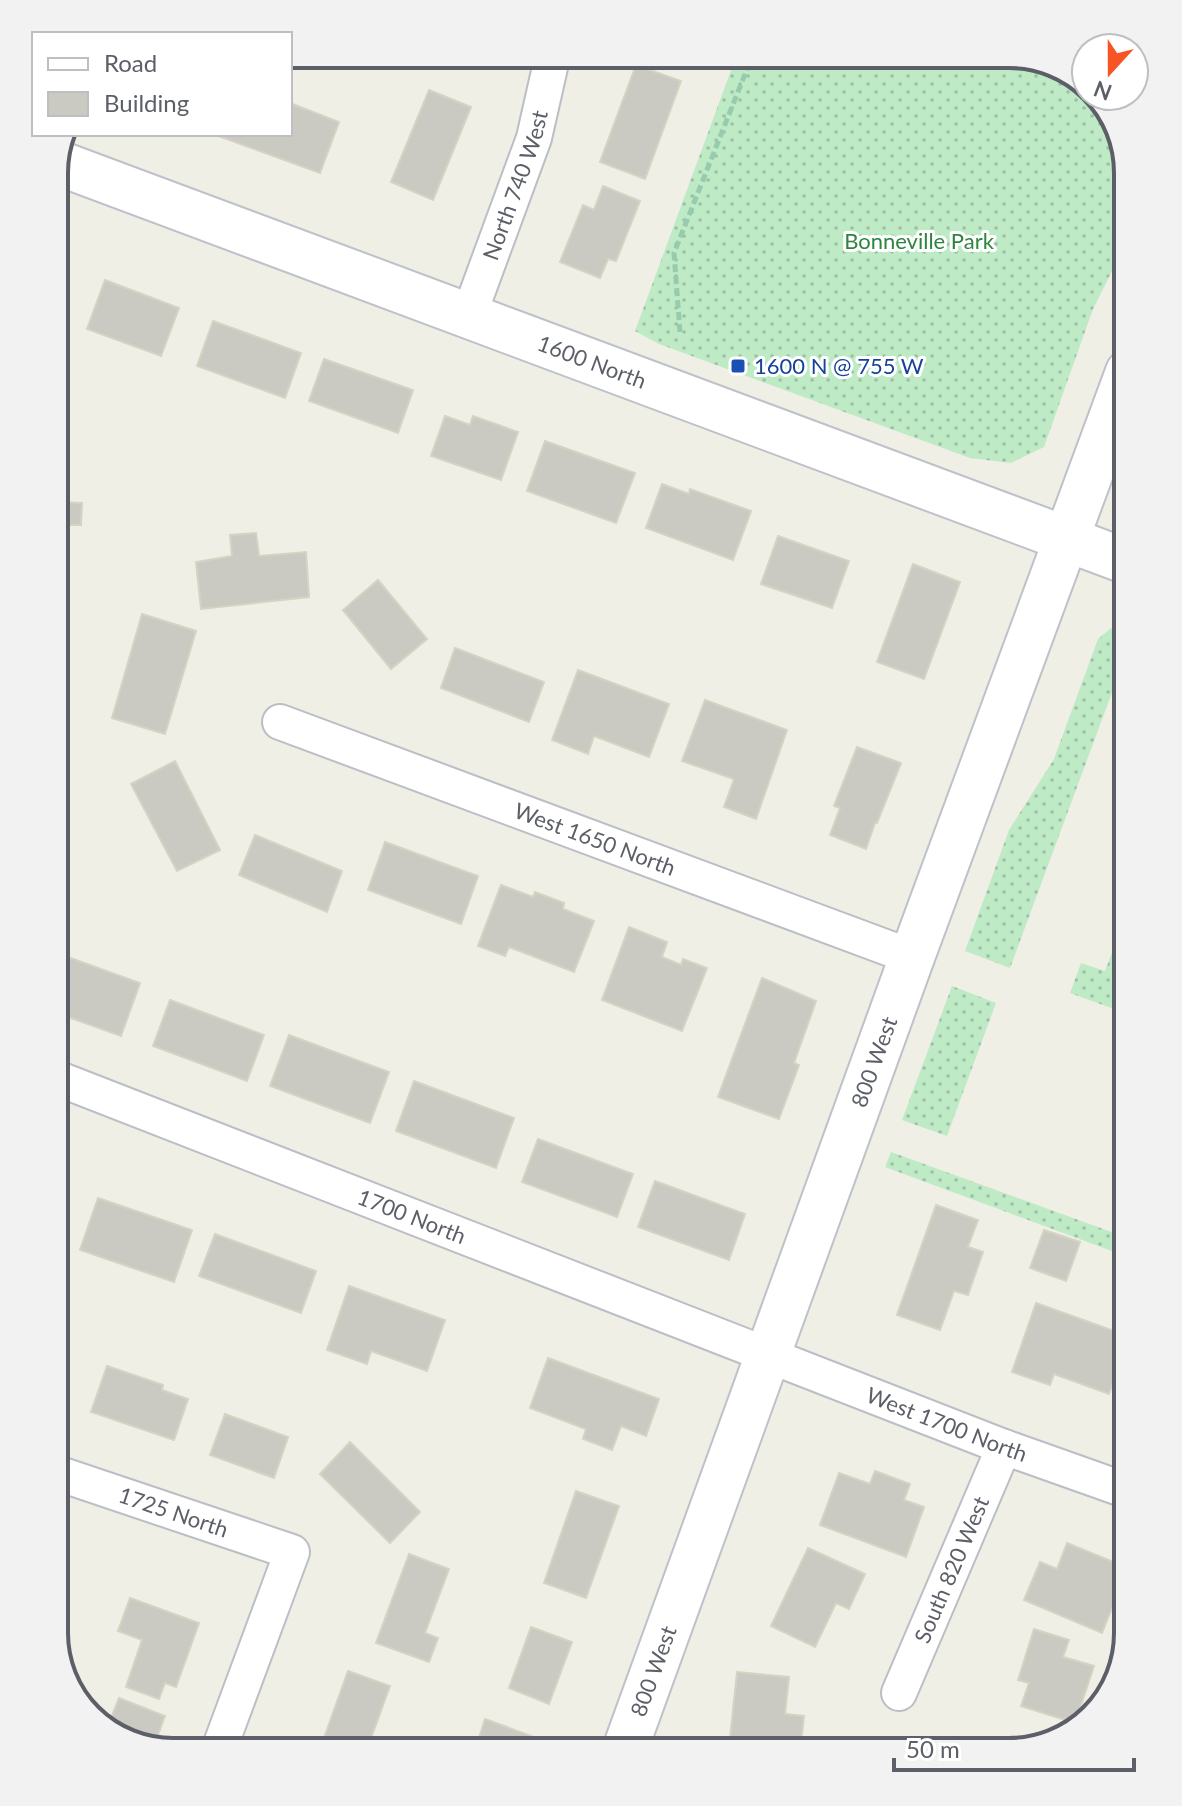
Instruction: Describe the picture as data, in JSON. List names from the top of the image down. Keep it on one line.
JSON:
{"streets":{"street":["North 740 West","1600 North","West 1650 North","800 West","1700 North","West 1700 North","1725 North","South 820 West"]},"crossings":[["North 740 West","1600 North"],["1600 North","800 West"],["West 1650 North","800 West"],["800 West","1700 North"],["800 West","West 1700 North"],["1700 North","West 1700 North"],["West 1700 North","South 820 West"]],"parks":["Bonneville Park"],"places":{"transit":["1600 N @ 755 W"]},"legend":["Road","Building"],"scale_bar":"50 m","north":"bottom"}
